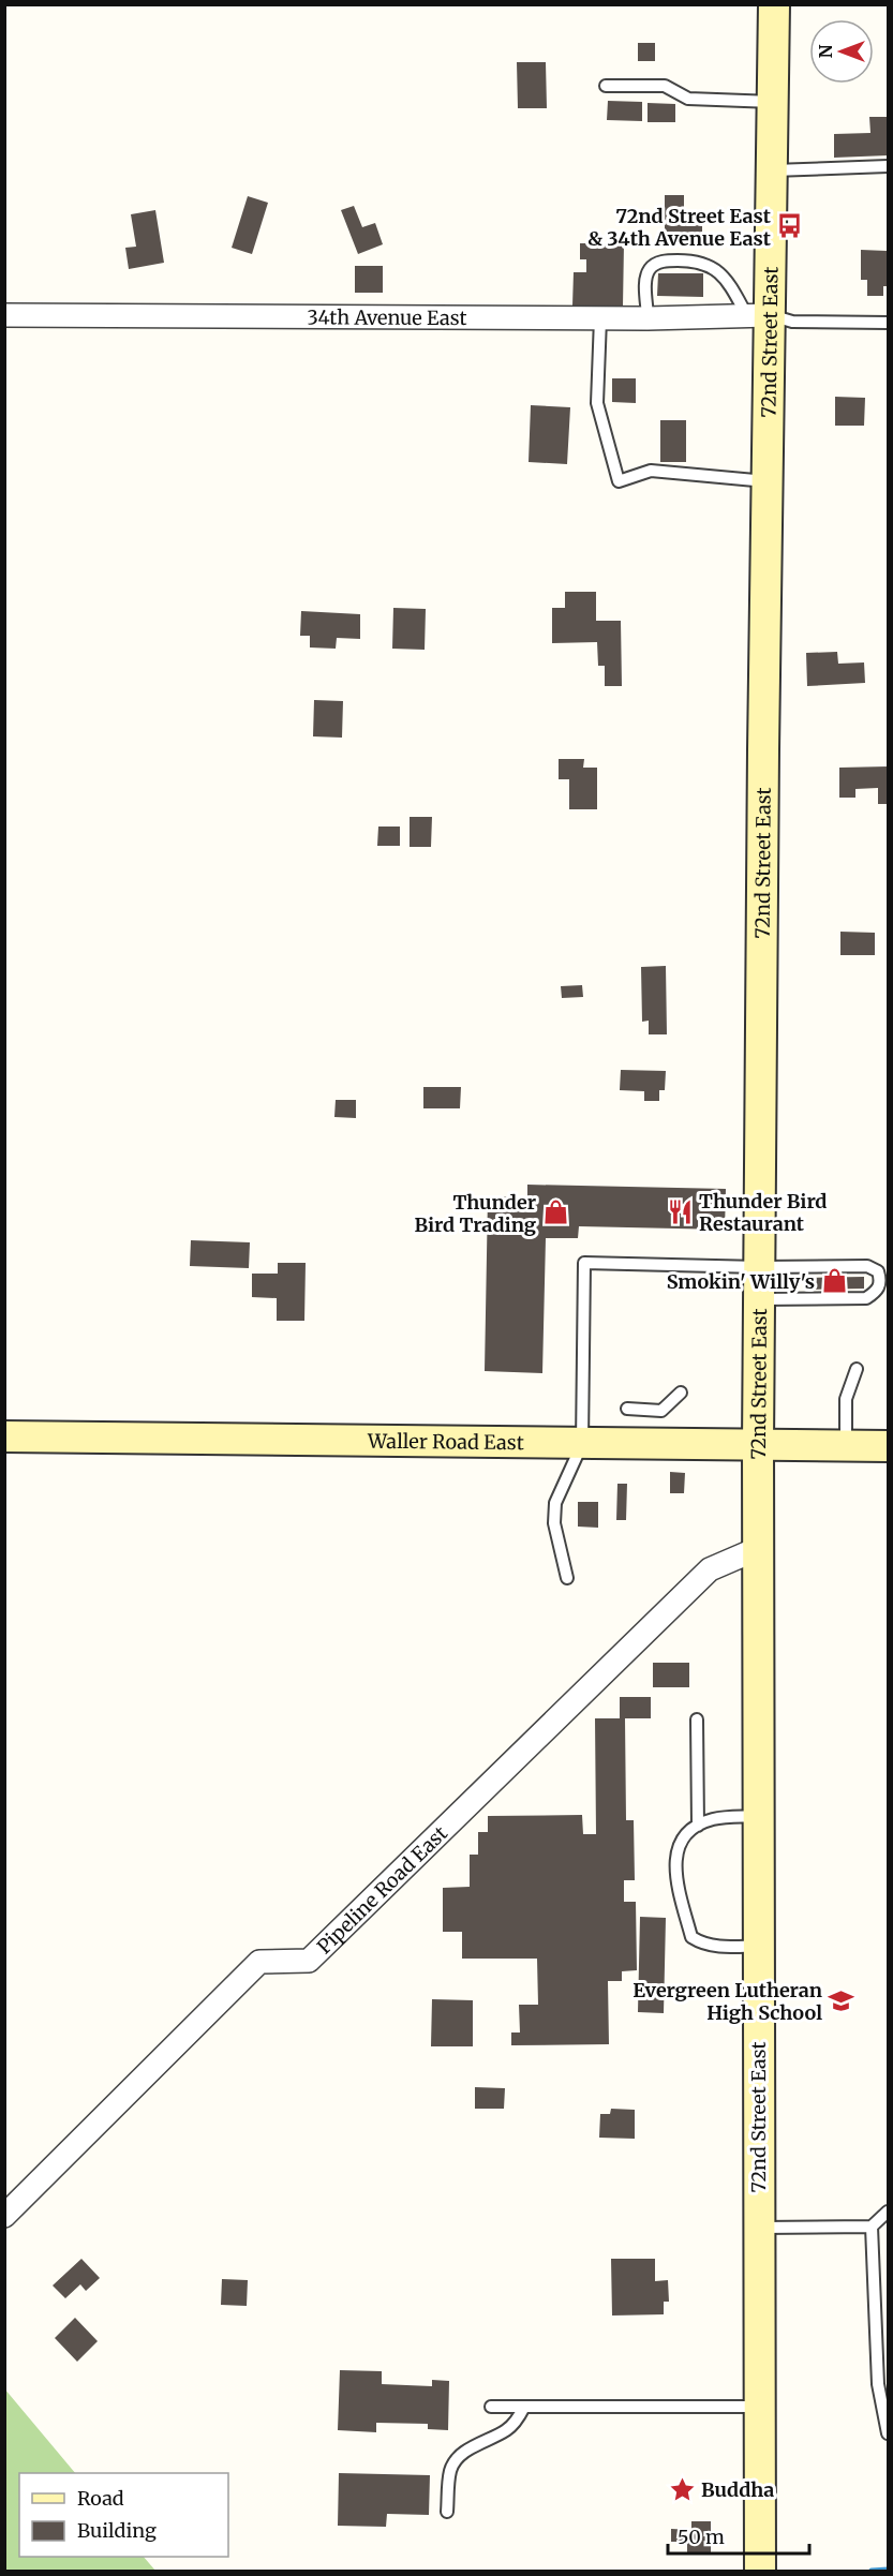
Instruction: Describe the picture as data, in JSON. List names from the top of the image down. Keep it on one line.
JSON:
{"streets":{"main road":["72nd Street East","Waller Road East"],"street":["34th Avenue East","Pipeline Road East"]},"crossings":[["34th Avenue East","72nd Street East"],["72nd Street East","Waller Road East"],["72nd Street East","Pipeline Road East"]],"places":{"bus stop":["72nd Street East & 34th Avenue East"],"restaurant":["Thunder Bird Restaurant"],"shop":["Thunder Bird Trading","Smokin' Willy's"],"school or university":["Evergreen Lutheran High School"],"place":["Buddha"]},"legend":["Road","Building"],"scale_bar":"50 m","north":"left"}
